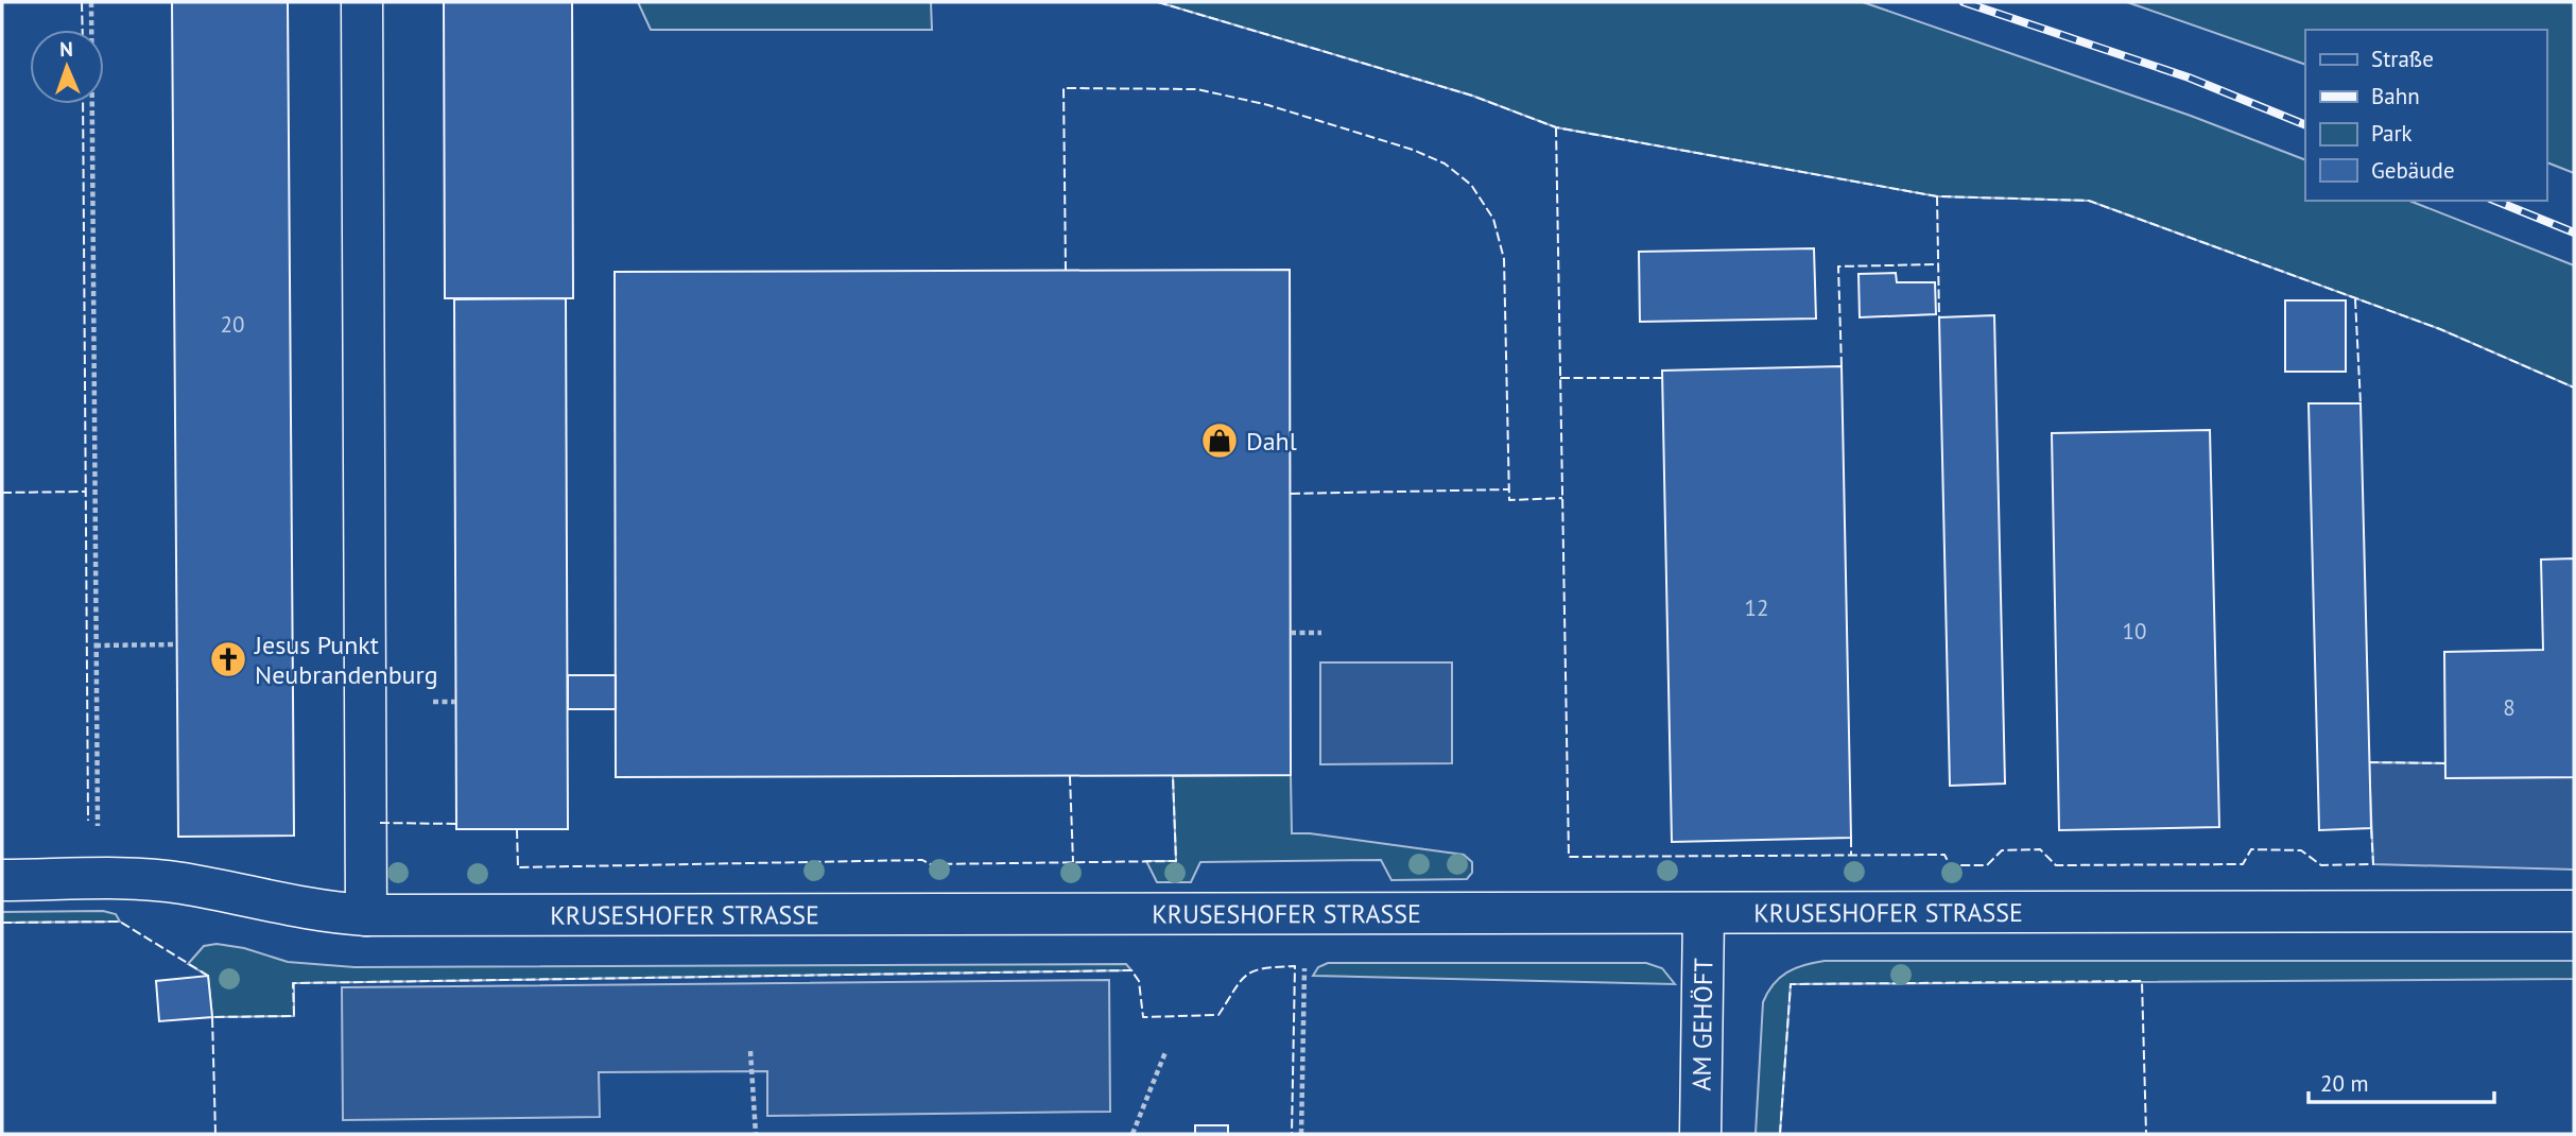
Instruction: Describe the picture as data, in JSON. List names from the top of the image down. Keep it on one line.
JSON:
{"streets":{"street":["KRUSESHOFER STRASSE","AM GEHÖFT"]},"crossings":[["KRUSESHOFER STRASSE","AM GEHÖFT"]],"places":{"shop":["Dahl"],"church":["Jesus Punkt Neubrandenburg"]},"house_numbers":["20","12","10","8"],"legend":["Straße","Bahn","Park","Gebäude"],"scale_bar":"20 m","north":"top"}
